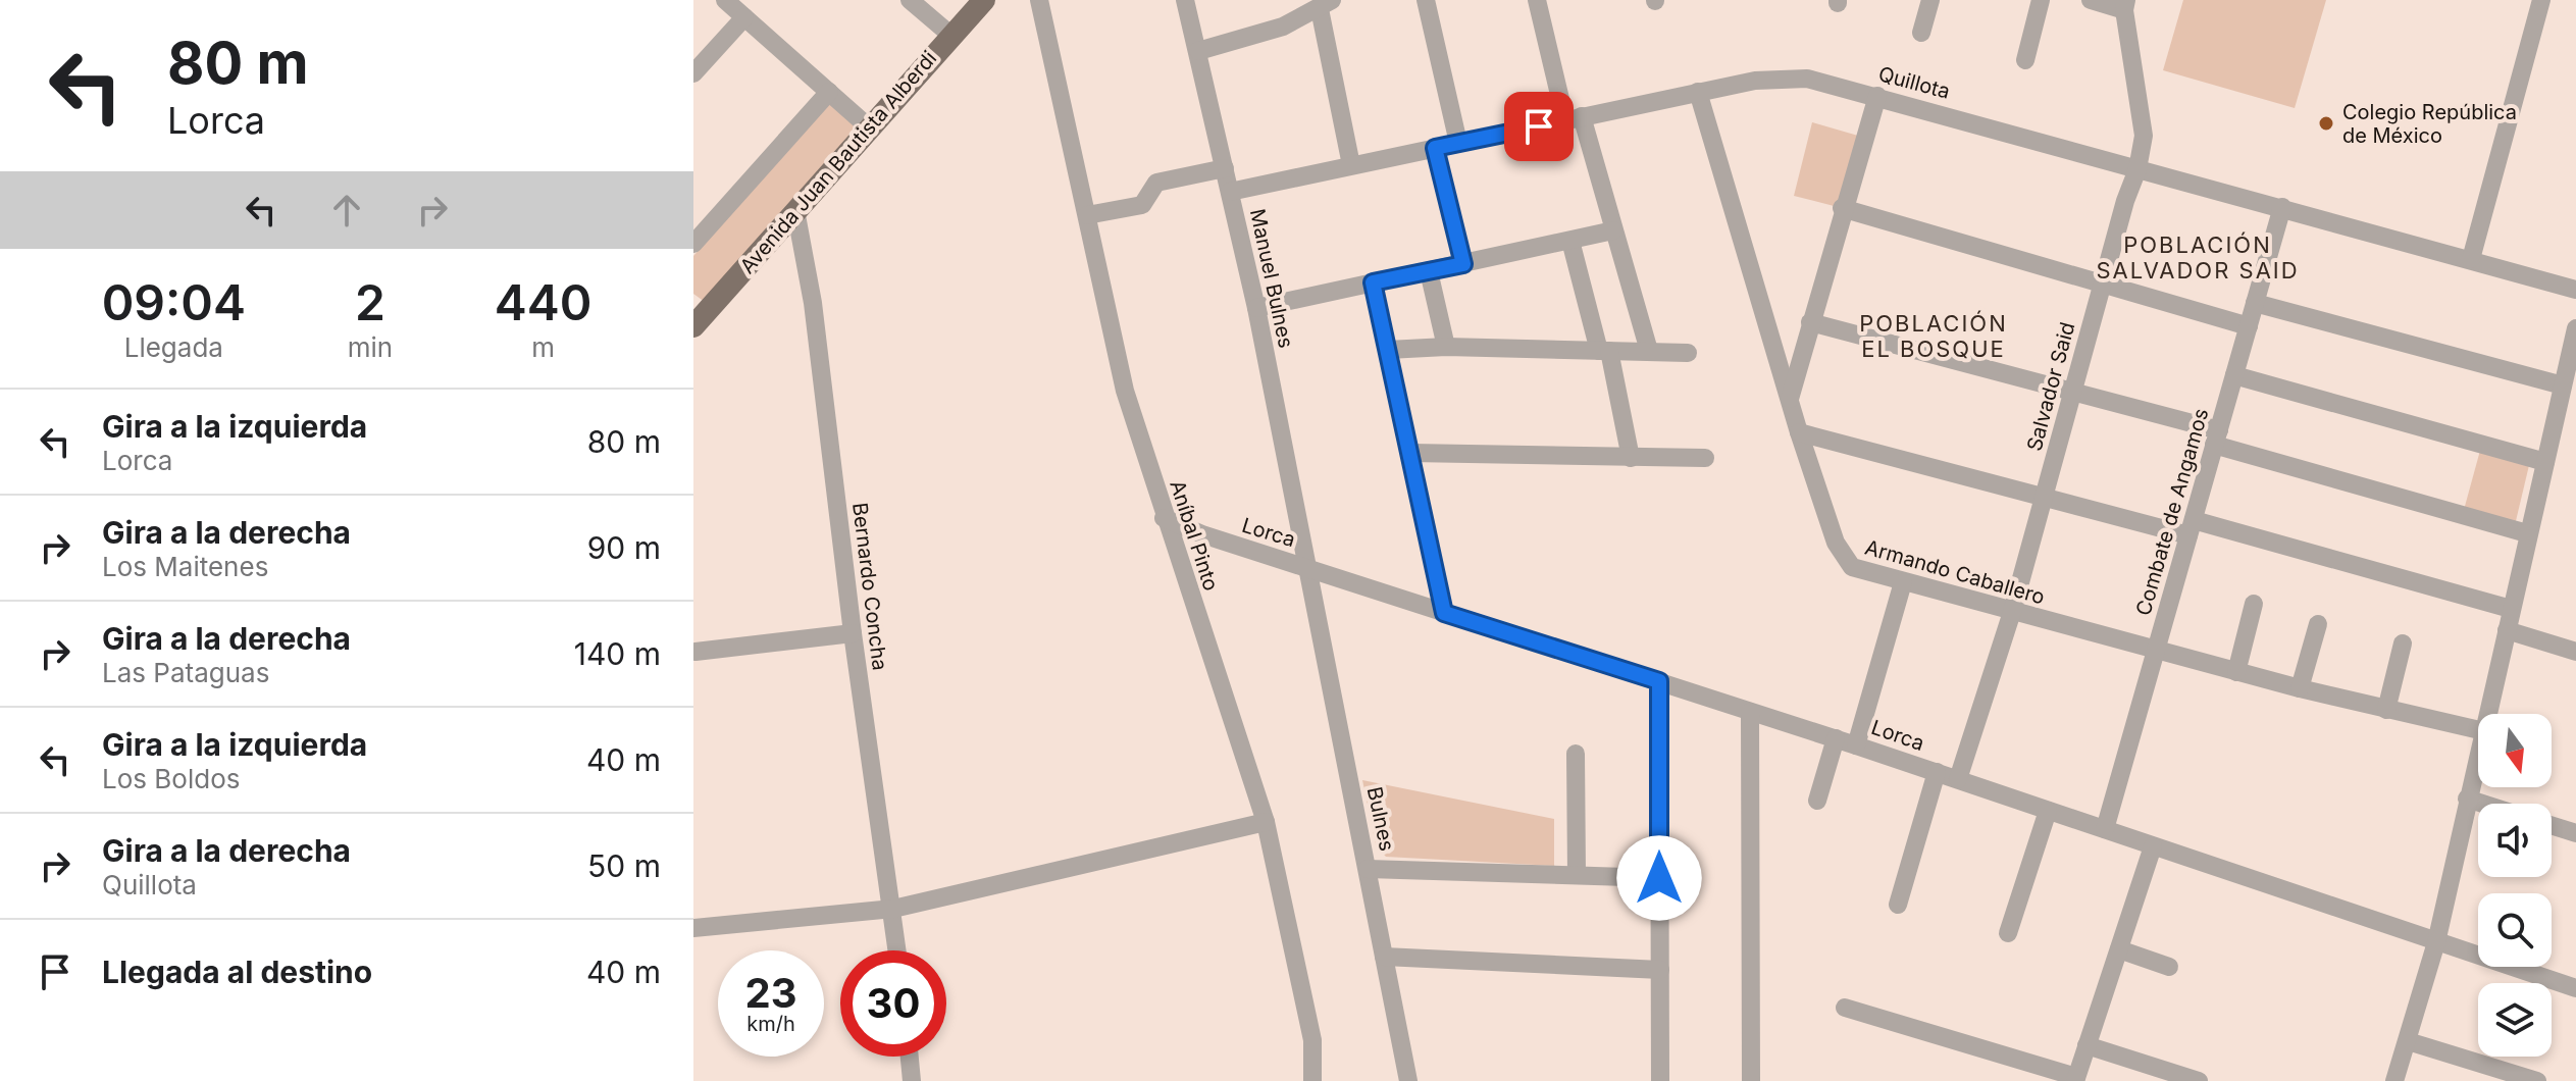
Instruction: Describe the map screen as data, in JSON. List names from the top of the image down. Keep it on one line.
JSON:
{"streets":{"main road":["Avenida Juan Bautista Alberdi"],"street":["Quillota","Manuel Bulnes","Salvador Said","Combate de Angamos","Lorca","Aníbal Pinto","Armando Caballero","Bernardo Concha","Bulnes"]},"crossings":[["Quillota","Manuel Bulnes"],["Quillota","Salvador Said"],["Quillota","Combate de Angamos"],["Quillota","Armando Caballero"],["Avenida Juan Bautista Alberdi","Bernardo Concha"],["Manuel Bulnes","Lorca"],["Manuel Bulnes","Bulnes"],["Salvador Said","Lorca"],["Salvador Said","Armando Caballero"],["Combate de Angamos","Lorca"],["Combate de Angamos","Armando Caballero"],["Lorca","Aníbal Pinto"],["Lorca","Bulnes"]],"districts":["POBLACIÓN SALVADOR SAID","POBLACIÓN EL BOSQUE"],"places":["Colegio República de México"],"north":"bottom","page":{"turn":["80 m","Lorca"],"eta":["09:04","Llegada","2","min","440","m"],"list":[{"name":"Gira a la izquierda","note":"Lorca","value":"80 m"},{"name":"Gira a la derecha","note":"Los Maitenes","value":"90 m"},{"name":"Gira a la derecha","note":"Las Pataguas","value":"140 m"},{"name":"Gira a la izquierda","note":"Los Boldos","value":"40 m"},{"name":"Gira a la derecha","note":"Quillota","value":"50 m"},{"name":"Llegada al destino","value":"40 m"}],"speed":"23 km/h","limit":"30"}}
